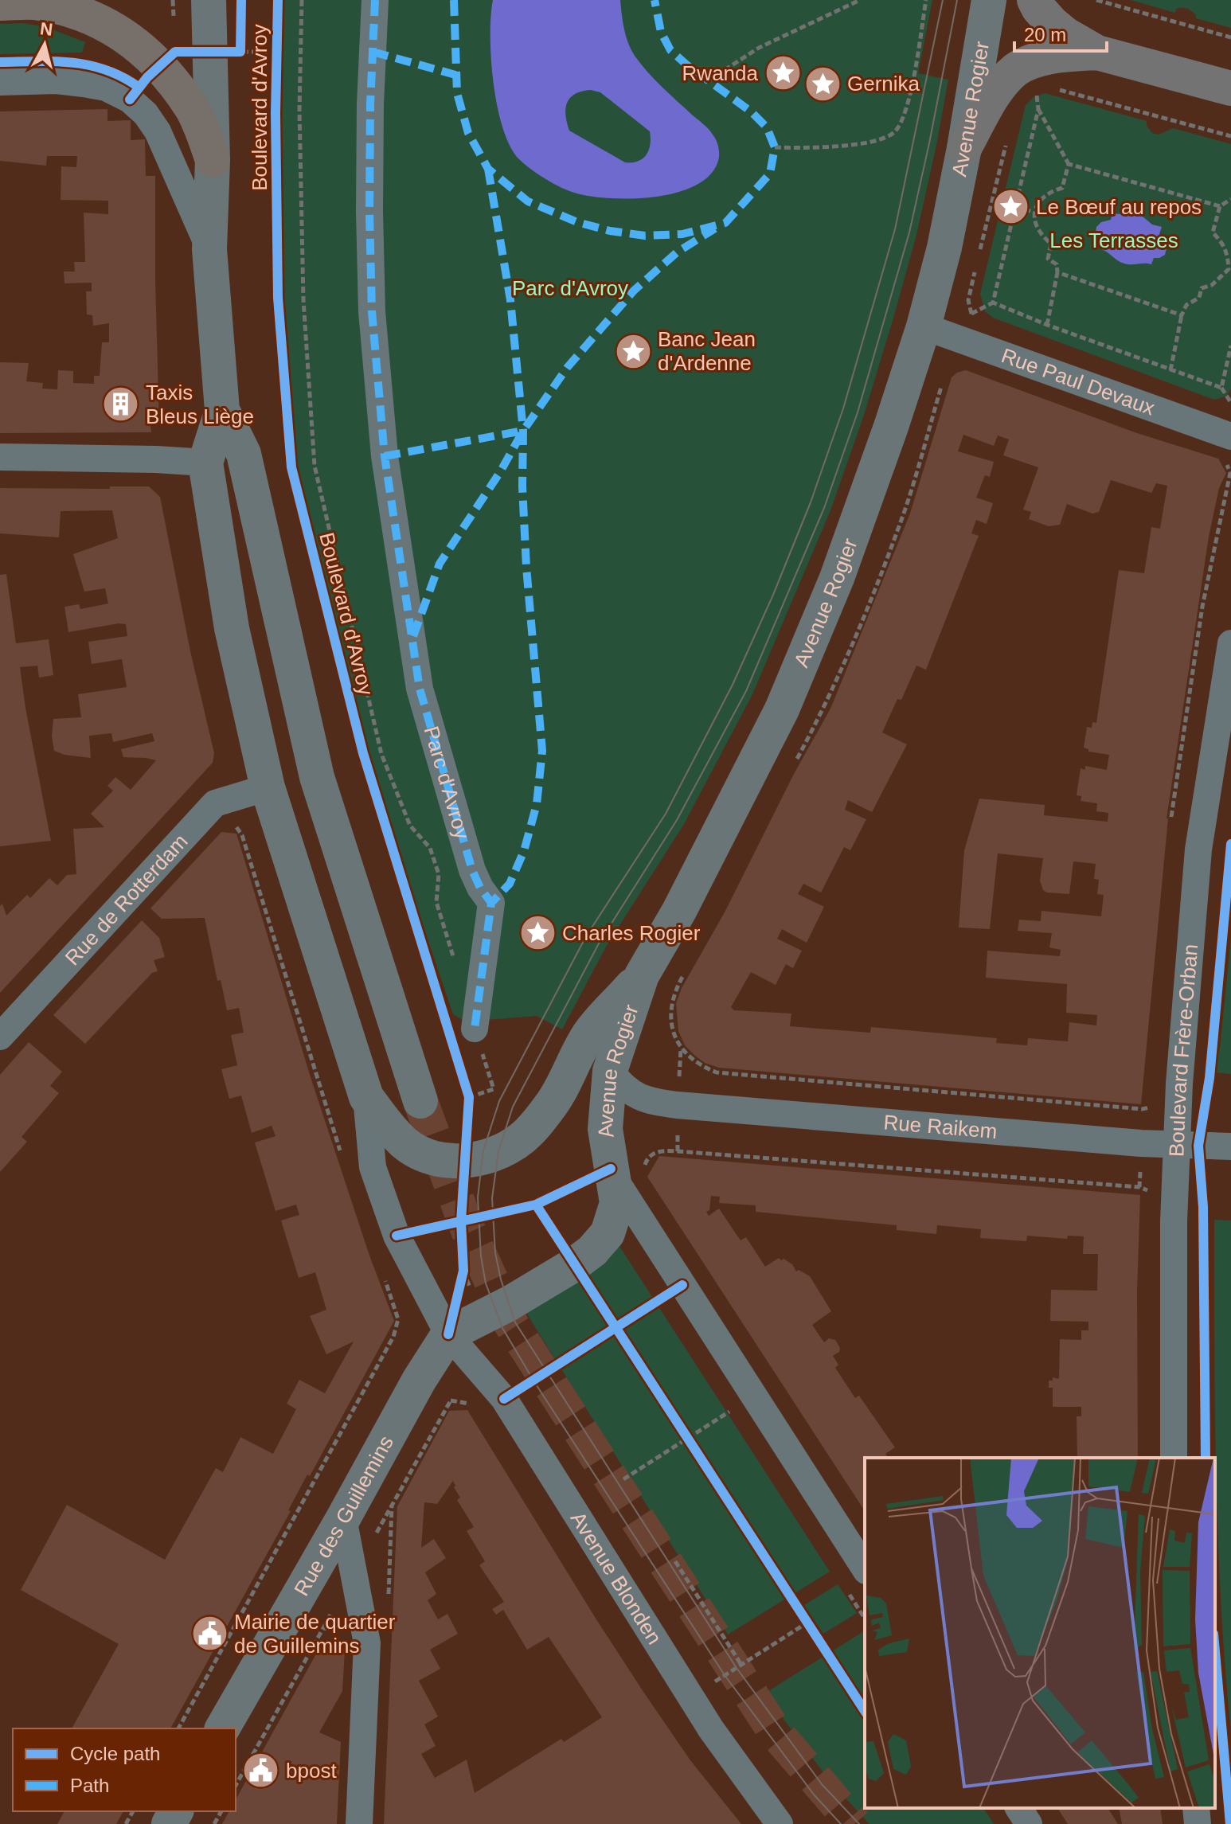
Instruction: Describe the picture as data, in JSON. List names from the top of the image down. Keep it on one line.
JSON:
{"streets":{"main road":["Avenue Rogier","Rue des Guillemins"],"street":["Rue Paul Devaux","Parc d'Avroy","Rue de Rotterdam","Boulevard Frère-Orban","Rue Raikem","Avenue Blonden"],"cycle path":["Boulevard d'Avroy"]},"crossings":[["Avenue Rogier","Rue Paul Devaux"],["Avenue Rogier","Rue Raikem"],["Boulevard Frère-Orban","Rue Raikem"],["Rue des Guillemins","Avenue Blonden"]],"parks":["Les Terrasses","Parc d'Avroy"],"places":{"place":["Rwanda","Gernika","Le Bœuf au repos","Banc Jean d'Ardenne","Charles Rogier"],"building":["Taxis Bleus Liège"],"public building":["Mairie de quartier de Guillemins","bpost"]},"legend":["Cycle path","Path"],"scale_bar":"20 m","north":"top"}
